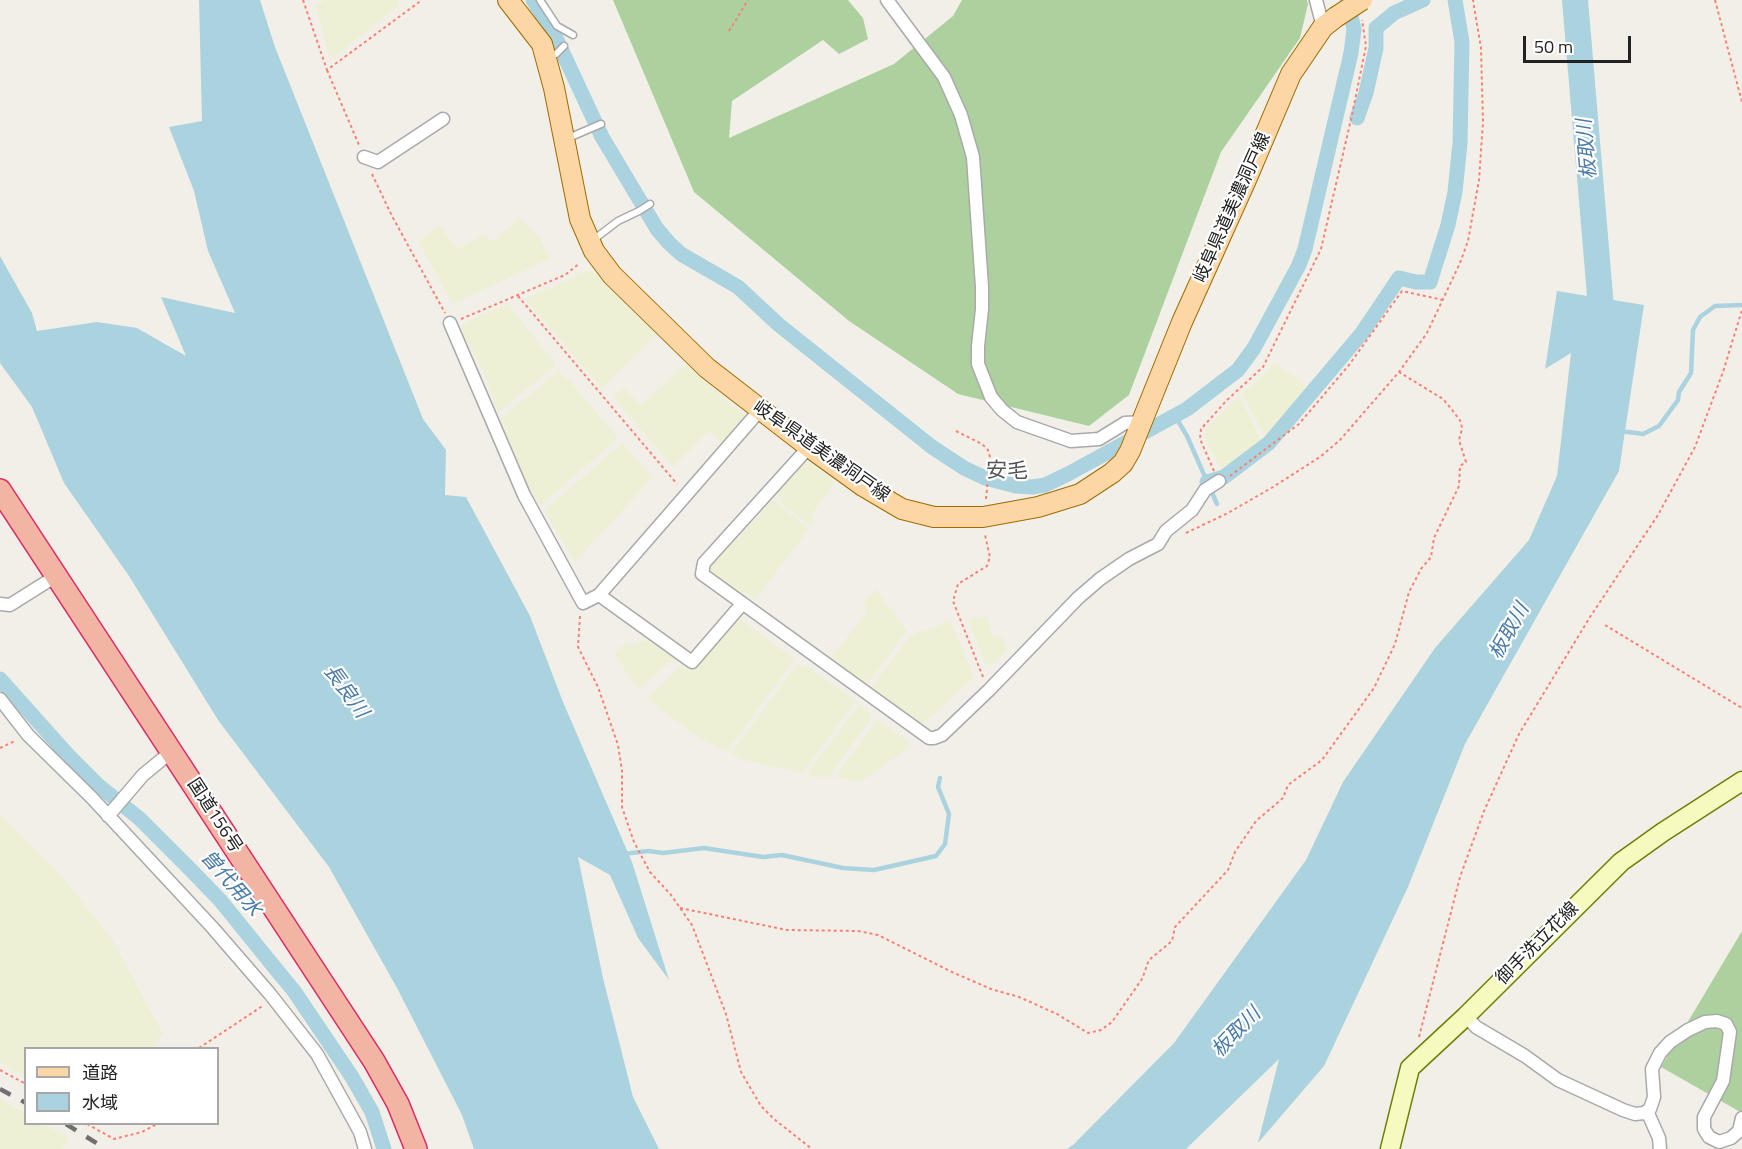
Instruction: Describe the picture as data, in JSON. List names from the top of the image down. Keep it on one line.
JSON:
{"streets":{"highway":["国道156号"],"main road":["岐阜県道美濃洞戸線","御手洗立花線"]},"districts":["安毛"],"water":["板取川","長良川","曽代用水"],"legend":["道路","水域"],"scale_bar":"50 m"}
